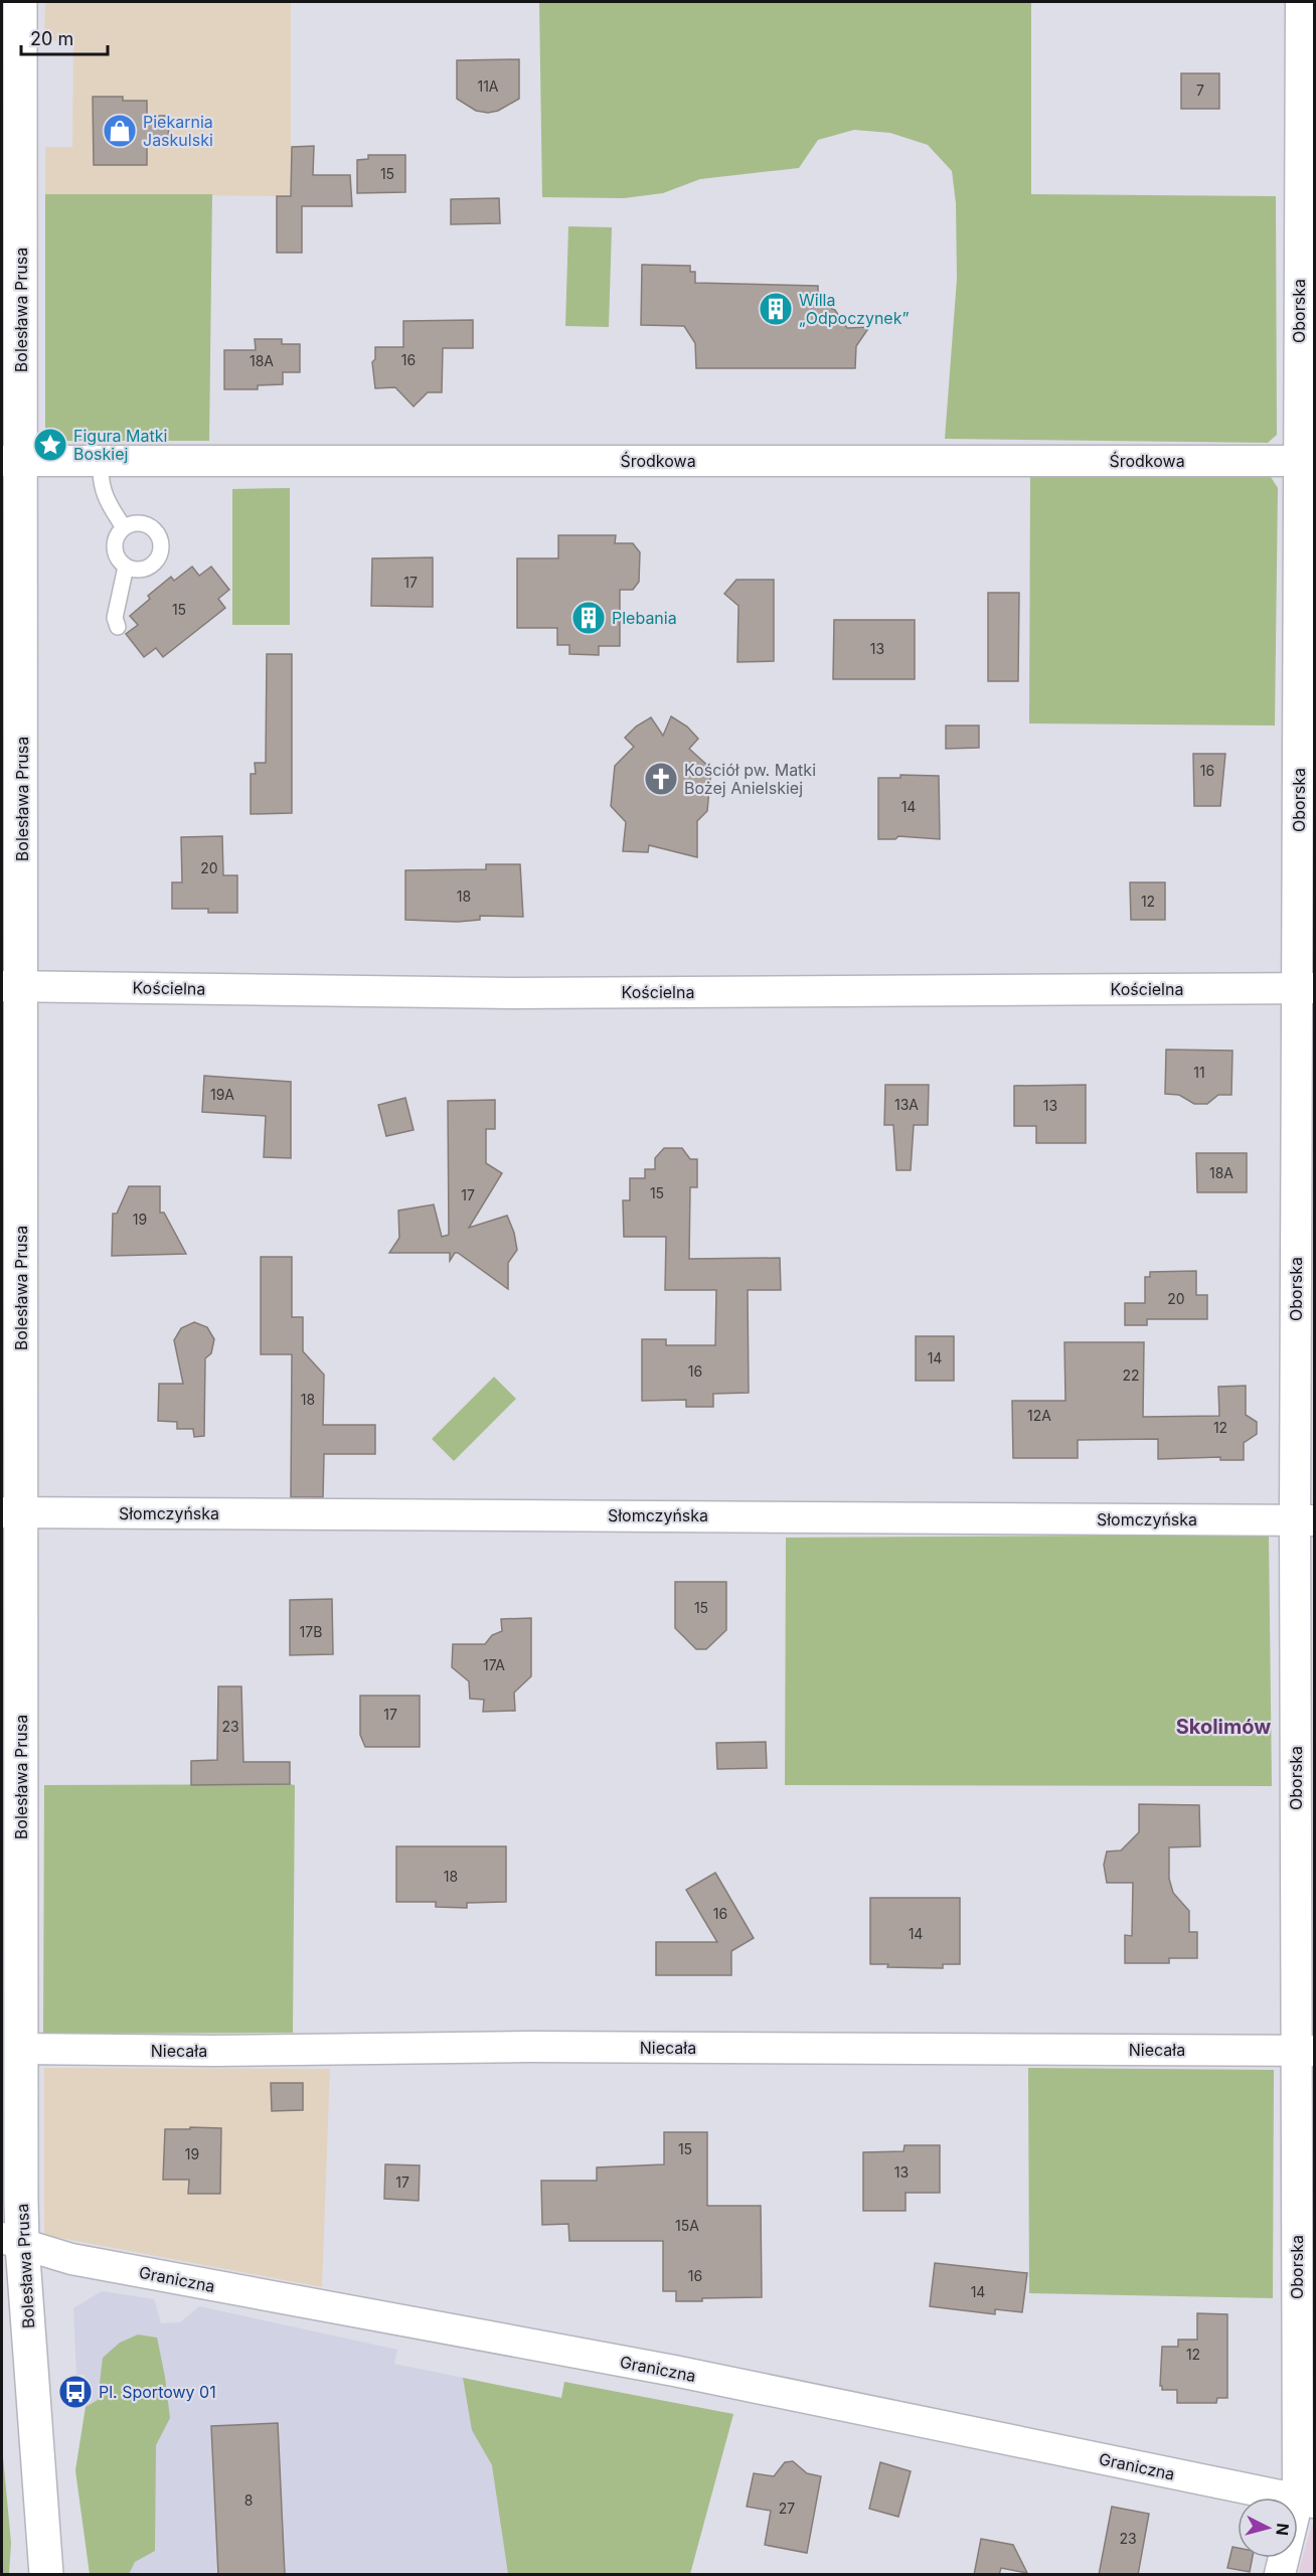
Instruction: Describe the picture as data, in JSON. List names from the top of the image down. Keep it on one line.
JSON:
{"streets":{"street":["Bolesława Prusa","Oborska","Środkowa","Kościelna","Słomczyńska","Niecała","Graniczna"]},"crossings":[["Bolesława Prusa","Środkowa"],["Bolesława Prusa","Kościelna"],["Bolesława Prusa","Słomczyńska"],["Bolesława Prusa","Niecała"],["Bolesława Prusa","Graniczna"],["Oborska","Środkowa"],["Oborska","Kościelna"],["Oborska","Słomczyńska"],["Oborska","Niecała"],["Oborska","Graniczna"]],"districts":["Skolimów"],"places":{"shop":["Piekarnia Jaskulski"],"building":["Willa „Odpoczynek”","Plebania"],"place":["Figura Matki Boskiej"],"church":["Kościół pw. Matki Bożej Anielskiej"],"bus stop":["Pl. Sportowy 01"]},"house_numbers":["11A","7","15","16","18A","17","15","13","16","14","20","18","12","11","19A","13A","13","18A","15","17","19","20","14","16","22","18","12A","12","15","17B","17A","17","23","18","16","14","15","19","13","17","15A","16","14","12","8","27","23"],"scale_bar":"20 m","north":"right"}
